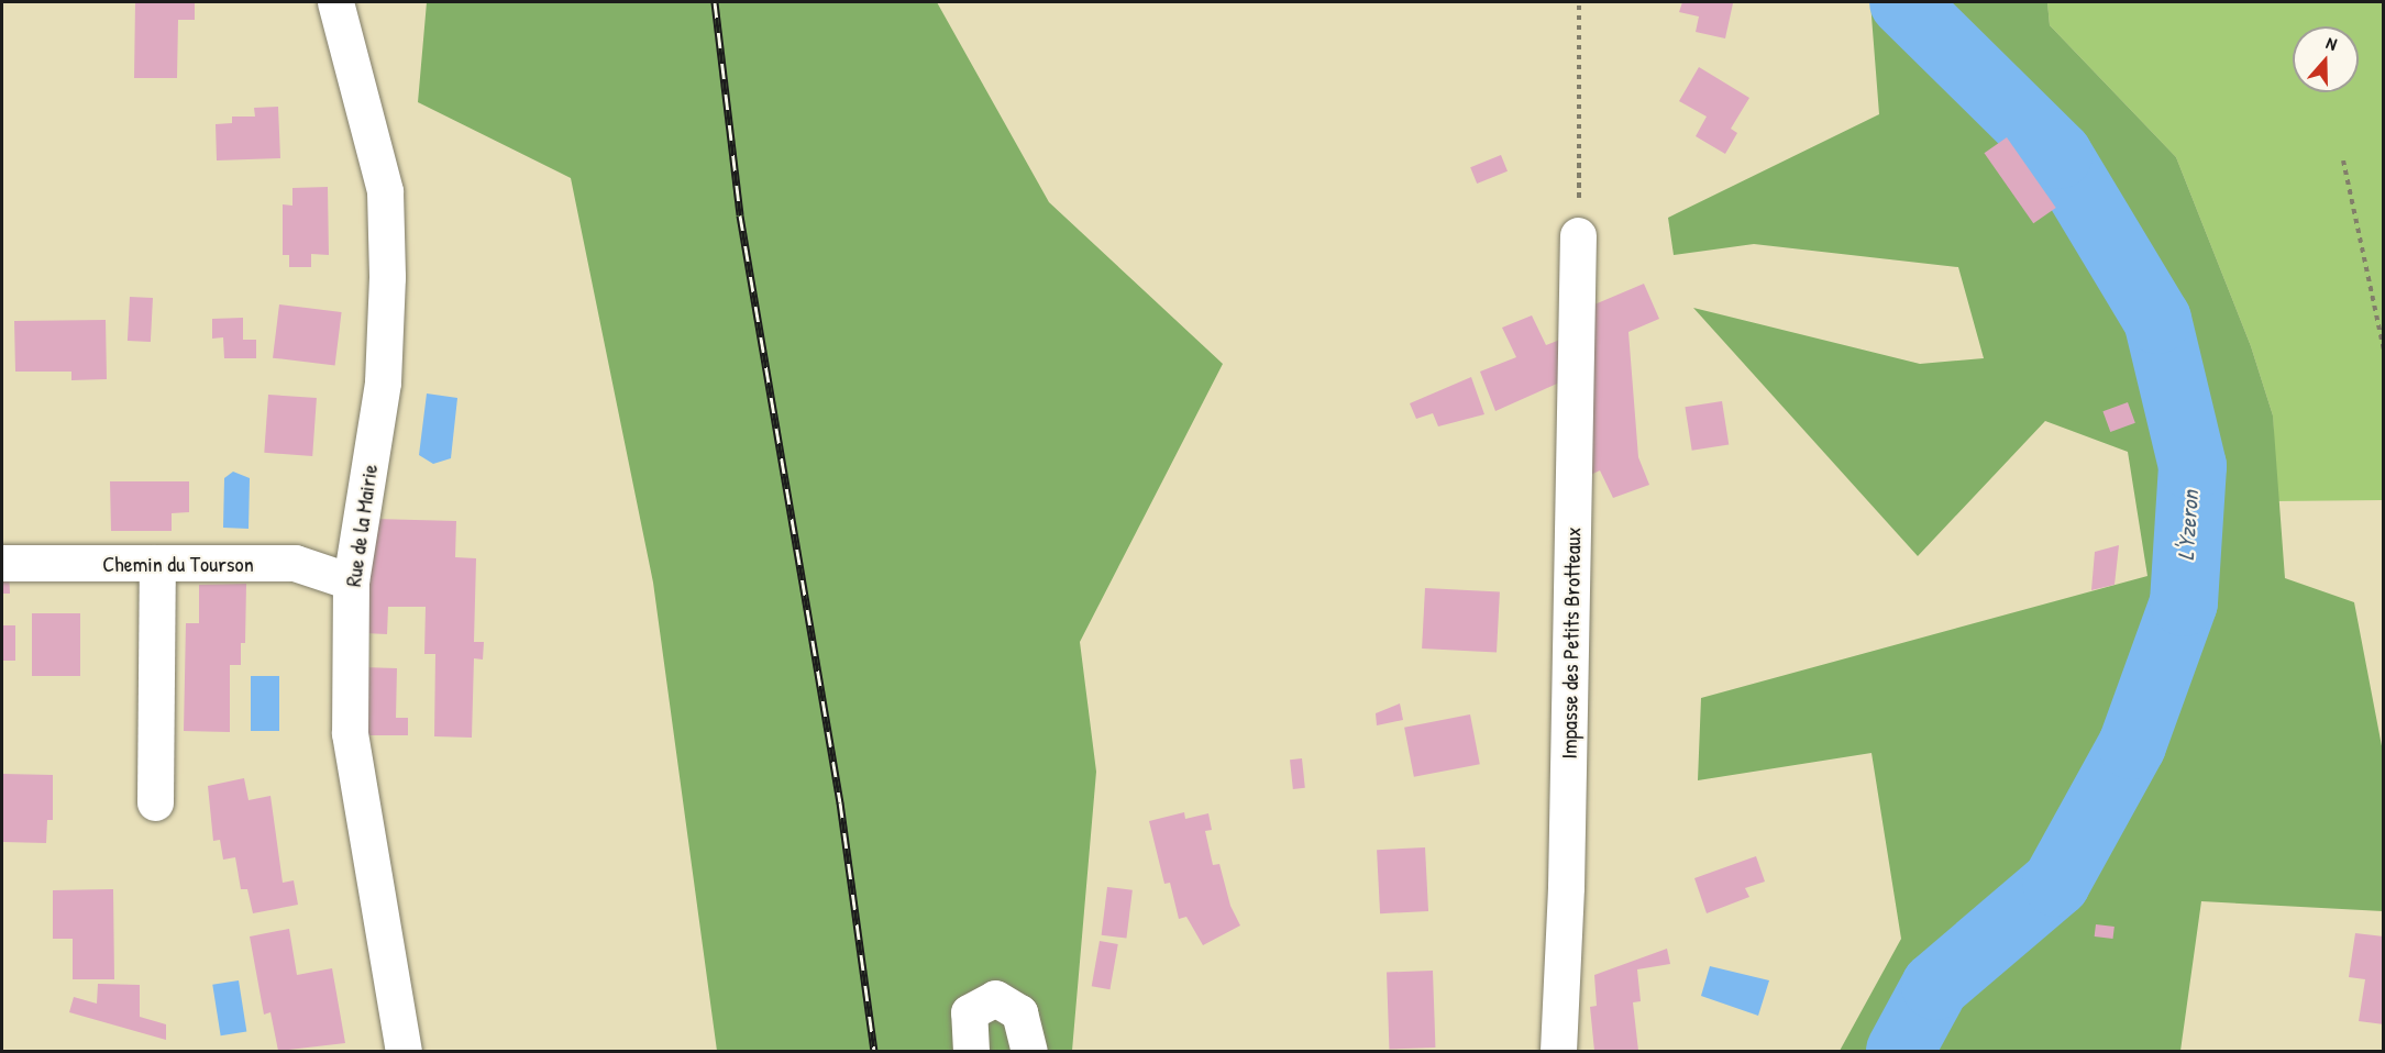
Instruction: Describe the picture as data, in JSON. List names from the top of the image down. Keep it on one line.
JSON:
{"streets":{"street":["Rue de la Mairie","Chemin du Tourson","Impasse des Petits Brotteaux"]},"crossings":[["Rue de la Mairie","Chemin du Tourson"]],"water":["L'Yzeron"],"north":"top"}
